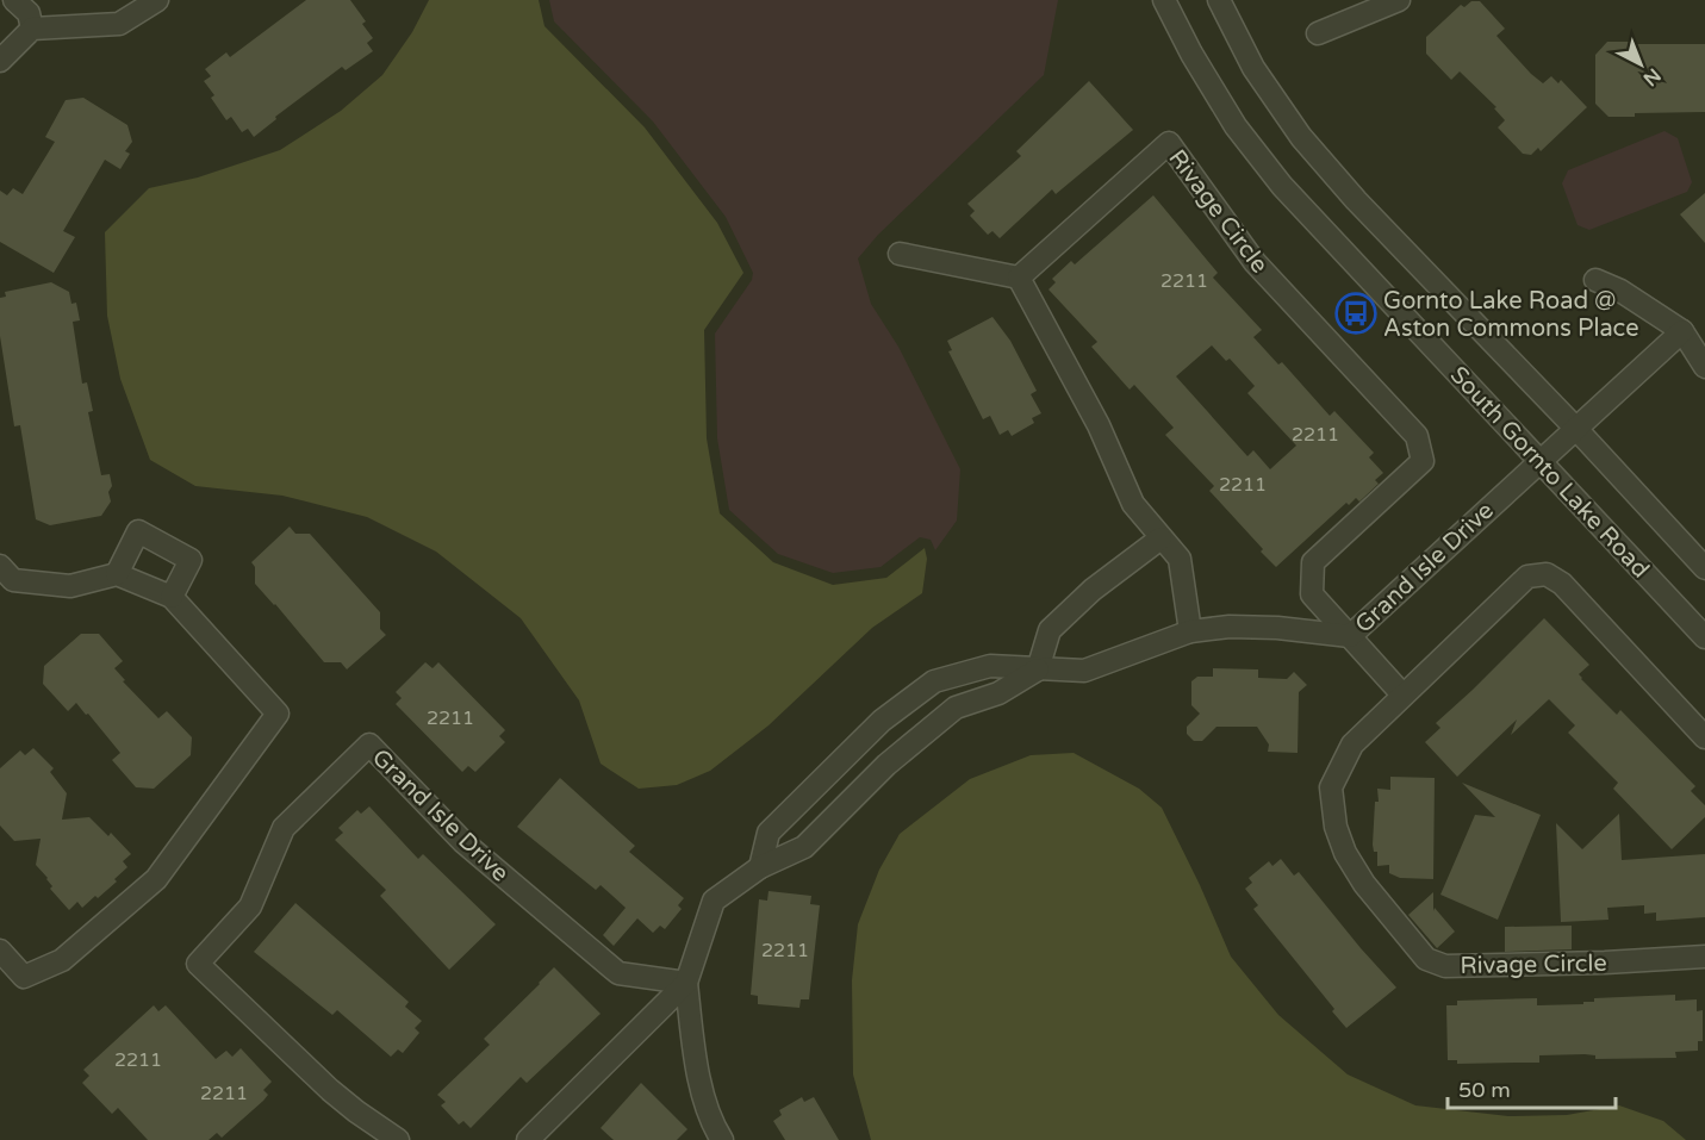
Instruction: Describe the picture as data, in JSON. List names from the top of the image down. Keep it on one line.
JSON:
{"streets":{"street":["Rivage Circle","South Gornto Lake Road","Grand Isle Drive"]},"crossings":[["Rivage Circle","Grand Isle Drive"],["South Gornto Lake Road","Grand Isle Drive"]],"places":{"bus stop":["Gornto Lake Road @ Aston Commons Place"]},"house_numbers":["2211","2211","2211","2211","2211","2211","2211"],"scale_bar":"50 m","north":"bottom right"}
